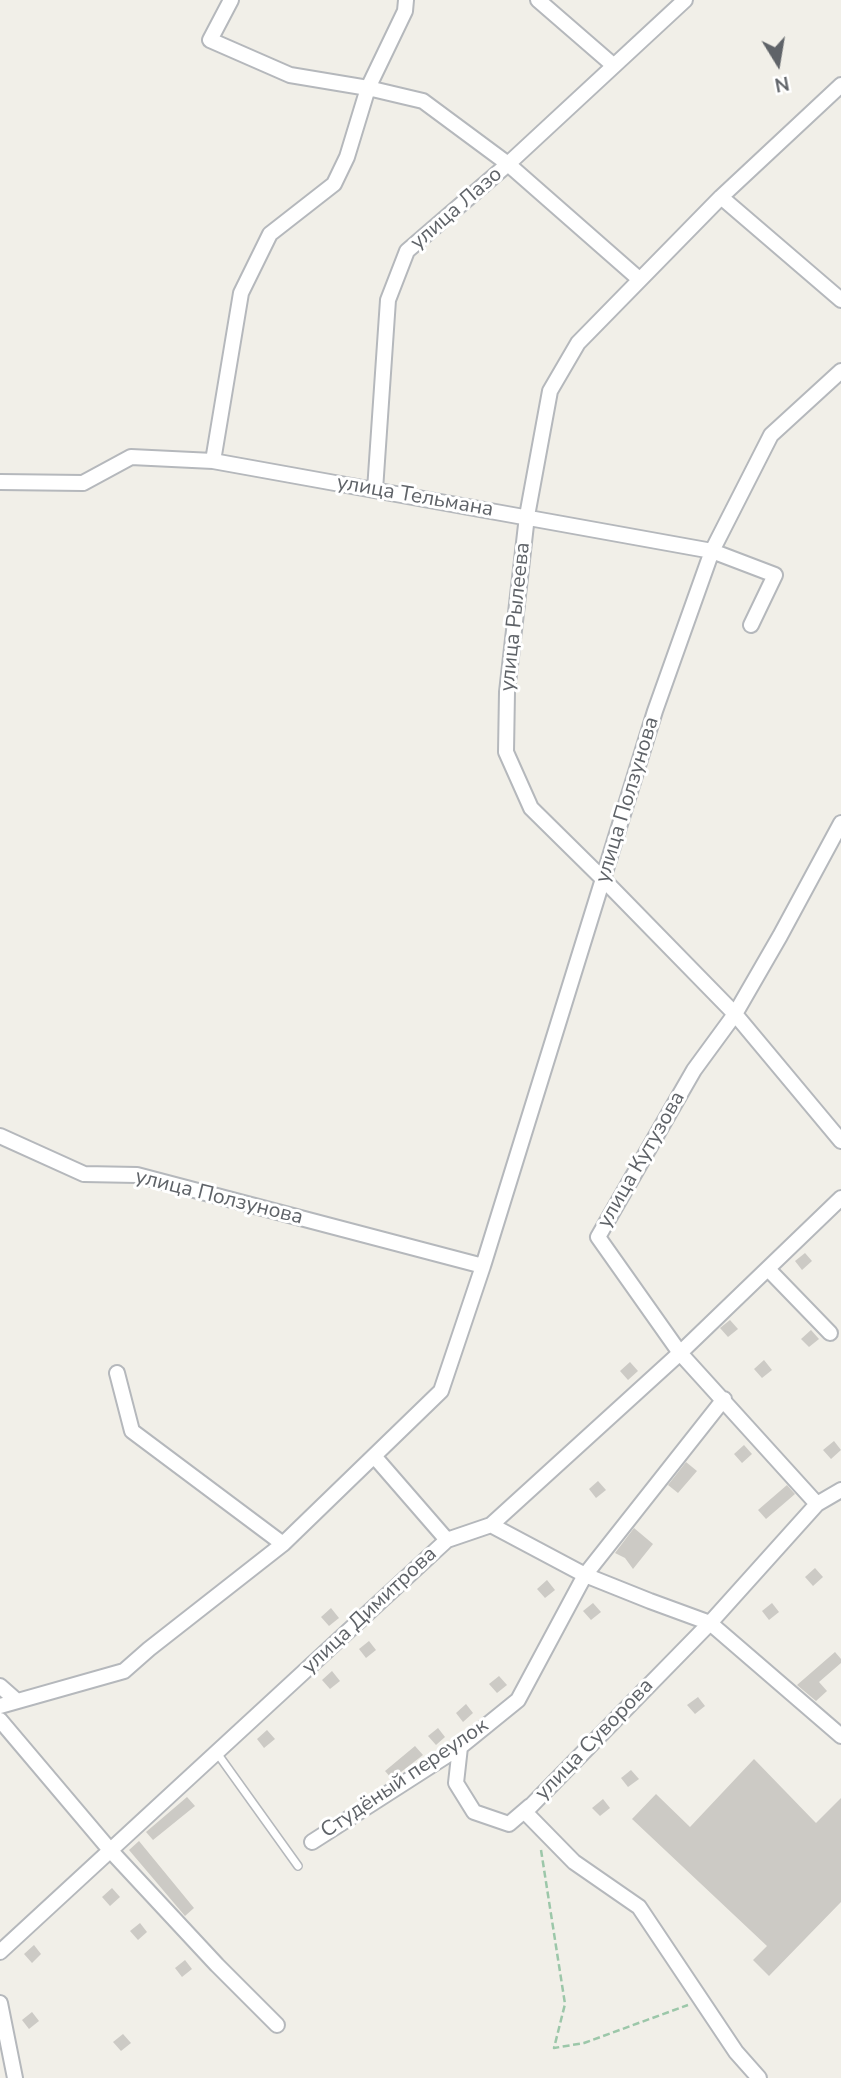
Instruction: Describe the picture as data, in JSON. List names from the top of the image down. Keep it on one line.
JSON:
{"streets":{"street":["улица Лазо","улица Тельмана","улица Рылеева","улица Ползунова","улица Кутузова","улица Димитрова","улица Суворова","Студёный переулок"]},"crossings":[["улица Лазо","улица Тельмана"],["улица Тельмана","улица Рылеева"],["улица Тельмана","улица Ползунова"],["улица Рылеева","улица Ползунова"],["улица Рылеева","улица Кутузова"],["улица Кутузова","улица Димитрова"],["улица Кутузова","улица Суворова"],["улица Кутузова","Студёный переулок"]],"north":"bottom"}
